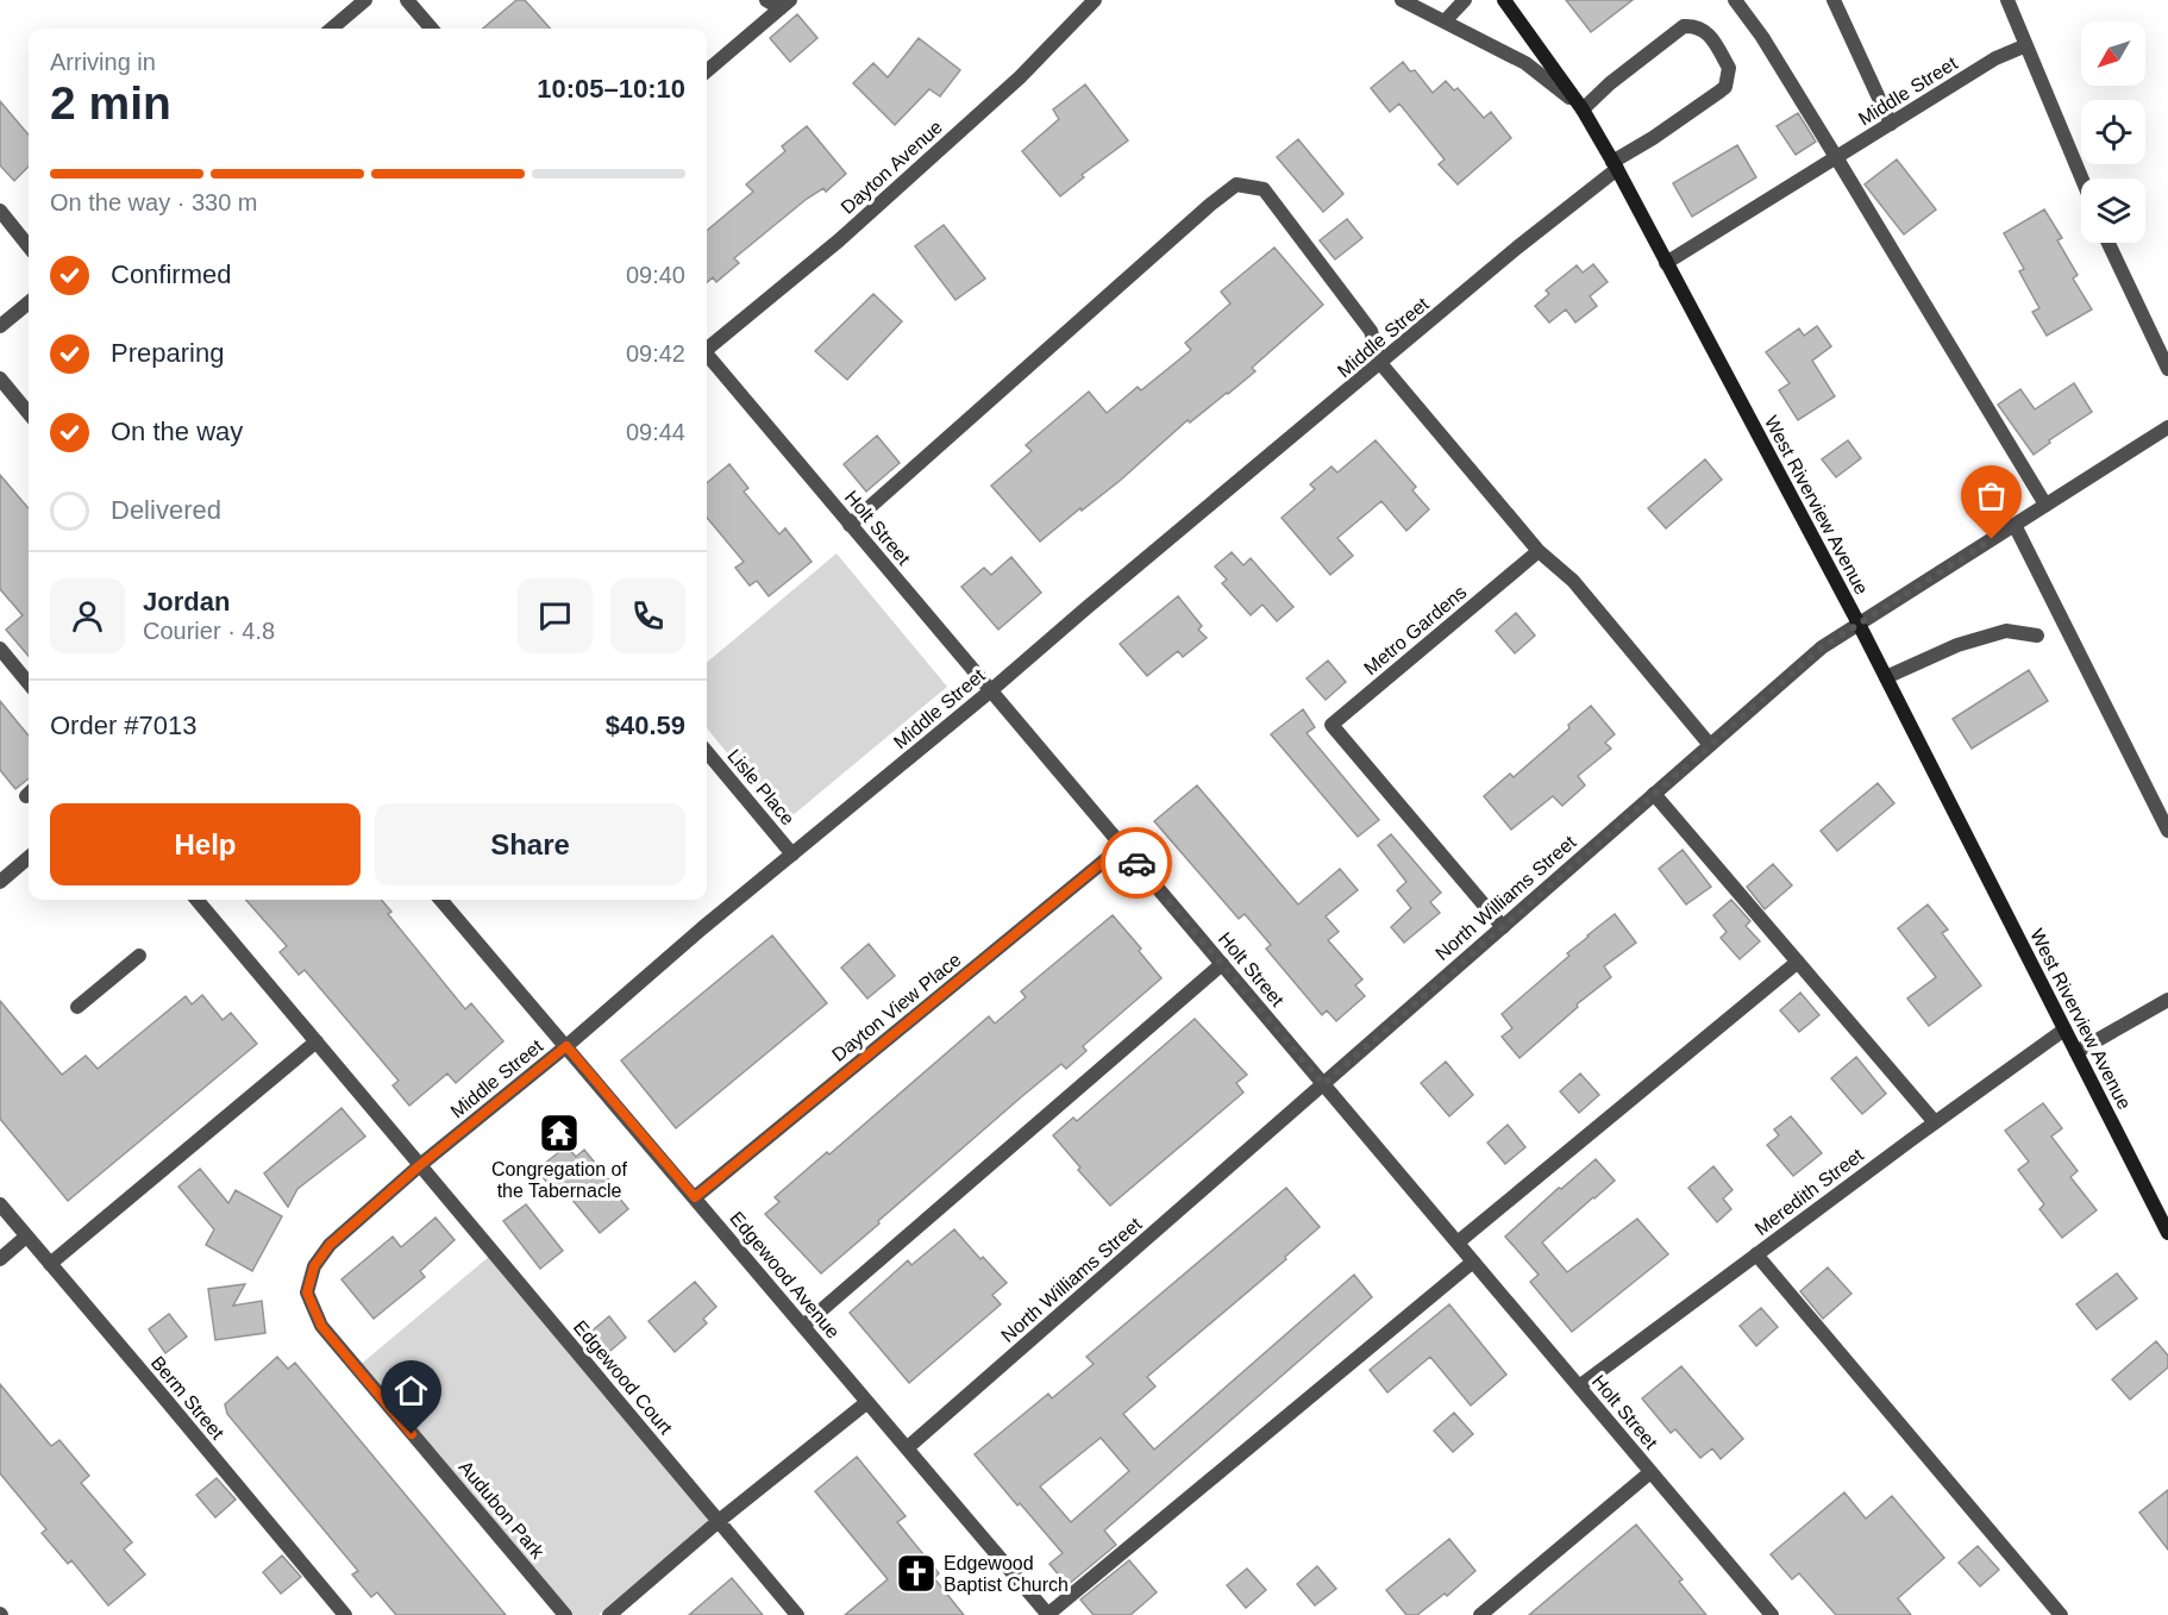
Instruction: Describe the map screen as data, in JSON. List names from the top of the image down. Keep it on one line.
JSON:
{"streets":{"street":["Middle Street","Dayton Avenue","West Riverview Avenue","Holt Street","Metro Gardens","Lisle Place","North Williams Street","Dayton View Place","Meredith Street","Edgewood Avenue","Edgewood Court","Berm Street","Audubon Park"]},"crossings":[["Middle Street","West Riverview Avenue"],["Middle Street","Holt Street"],["Middle Street","Lisle Place"],["Middle Street","Edgewood Avenue"],["Middle Street","Edgewood Court"],["Middle Street","Audubon Park"],["West Riverview Avenue","North Williams Street"],["West Riverview Avenue","Meredith Street"],["Holt Street","North Williams Street"],["Holt Street","Dayton View Place"],["Holt Street","Meredith Street"],["Metro Gardens","North Williams Street"],["North Williams Street","Edgewood Avenue"],["Dayton View Place","Edgewood Avenue"]],"places":{"temple":["Congregation of the Tabernacle"],"church":["Edgewood Baptist Church"]},"north":"bottom left","page":{"heading":["2 min","Arriving in","10:05–10:10"],"panel":["Jordan","Courier · 4.8","Order #7013","$40.59"],"bar":"On the way · 330 m","list":[["Confirmed","09:40"],["Preparing","09:42"],["On the way","09:44"],"Delivered"],"buttons":["Help","Share"]}}
